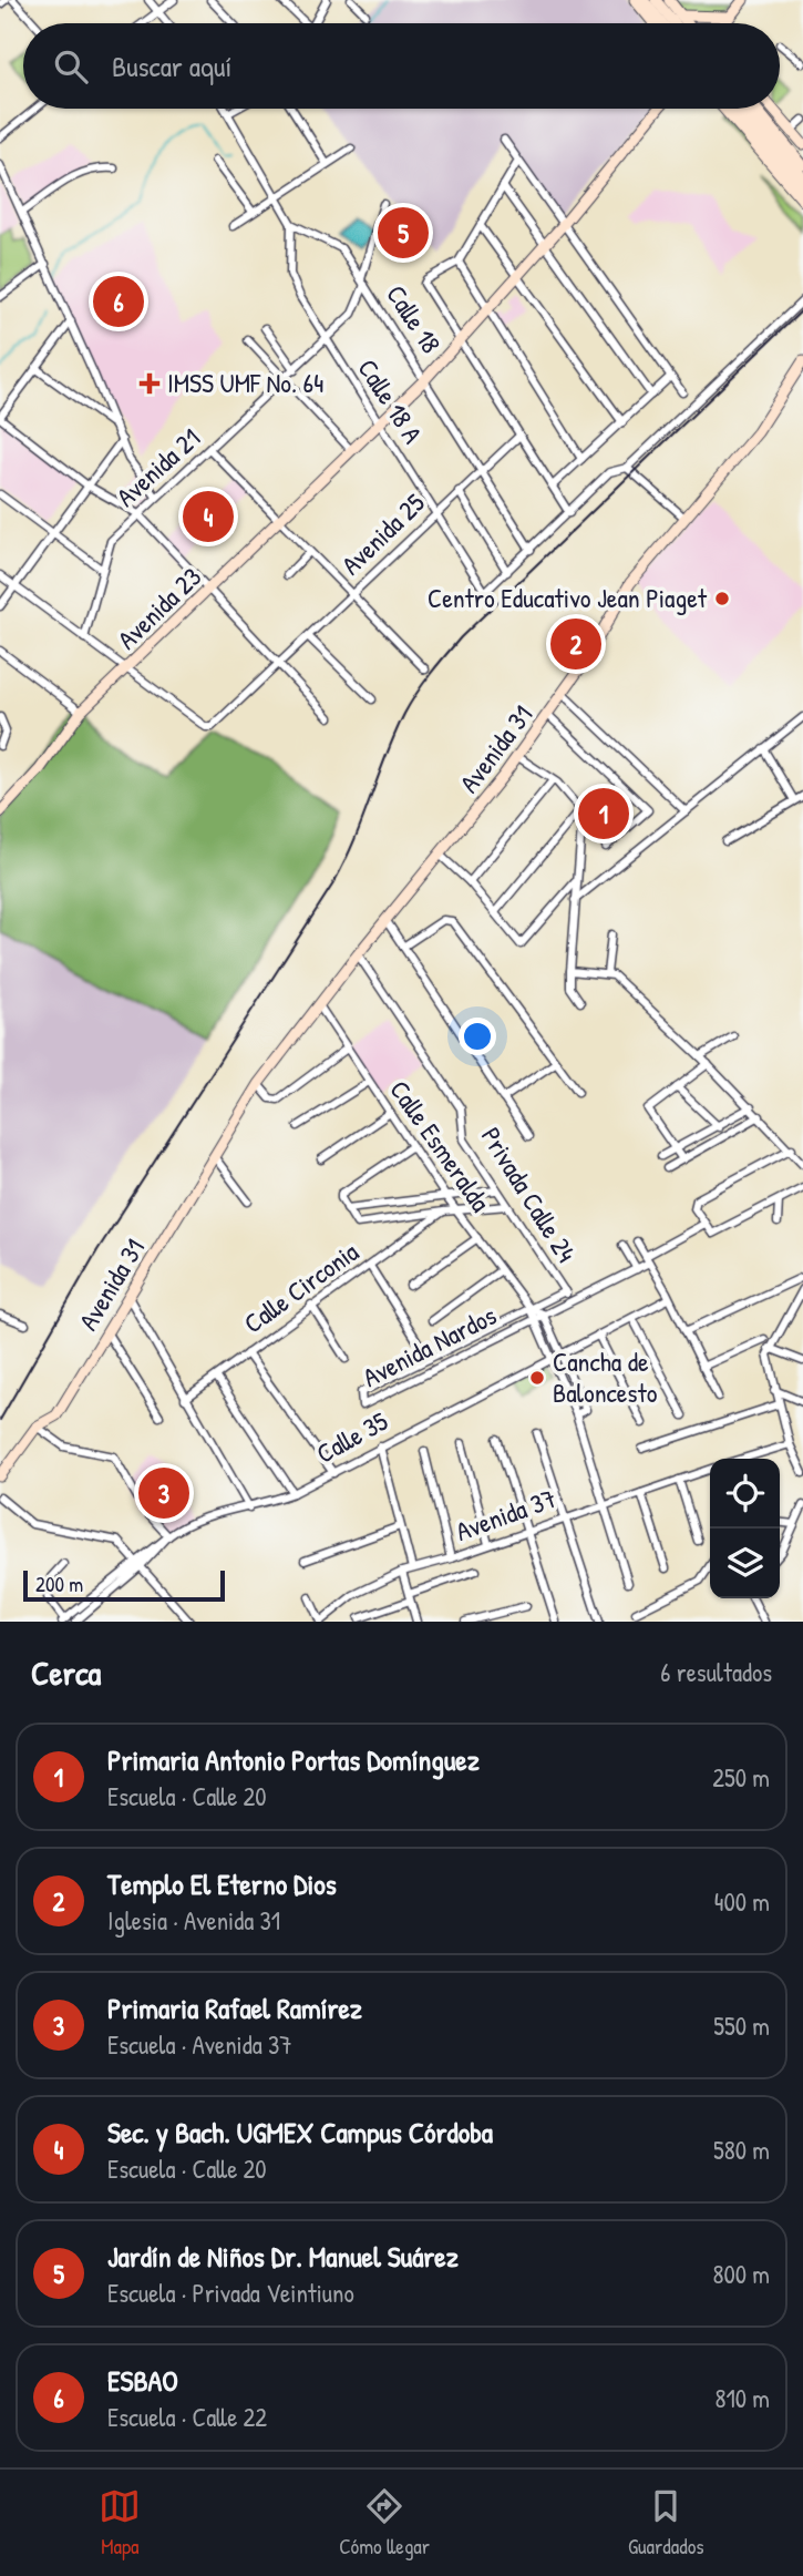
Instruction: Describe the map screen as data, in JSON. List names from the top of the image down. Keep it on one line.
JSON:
{"streets":{"street":["Calle 18","Calle 18 A","Avenida 21","Avenida 25","Avenida 23","Avenida 31","Calle Esmeralda","Privada Calle 24","Calle Circonia","Avenida Nardos","Calle 35","Avenida 37"]},"crossings":[["Calle 18","Calle 18 A"],["Calle 18","Avenida 21"],["Calle 18","Avenida 25"],["Calle 18","Avenida 23"],["Calle 18 A","Avenida 21"],["Calle 18 A","Avenida 25"],["Calle 18 A","Avenida 23"],["Avenida 25","Avenida 23"],["Avenida 31","Calle Esmeralda"],["Avenida 31","Privada Calle 24"],["Calle Esmeralda","Avenida Nardos"],["Privada Calle 24","Avenida Nardos"]],"places":{"health":["IMSS UMF No. 64"],"other":["Centro Educativo Jean Piaget","Cancha de Baloncesto"]},"scale_bar":"200 m","page":{"search":"Buscar aquí","pins":["5","6","4","2","1","3"],"scale":"200 m","heading":["Cerca","6 resultados"],"list":[{"mark":"1","name":"Primaria Antonio Portas Domínguez","note":"Escuela · Calle 20","value":"250 m"},{"mark":"2","name":"Templo El Eterno Dios","note":"Iglesia · Avenida 31","value":"400 m"},{"mark":"3","name":"Primaria Rafael Ramírez","note":"Escuela · Avenida 37","value":"550 m"},{"mark":"4","name":"Sec. y Bach. UGMEX Campus Córdoba","note":"Escuela · Calle 20","value":"580 m"},{"mark":"5","name":"Jardín de Niños Dr. Manuel Suárez","note":"Escuela · Privada Veintiuno","value":"800 m"},{"mark":"6","name":"ESBAO","note":"Escuela · Calle 22","value":"810 m"}],"nav":["Mapa","Cómo llegar","Guardados"]}}
